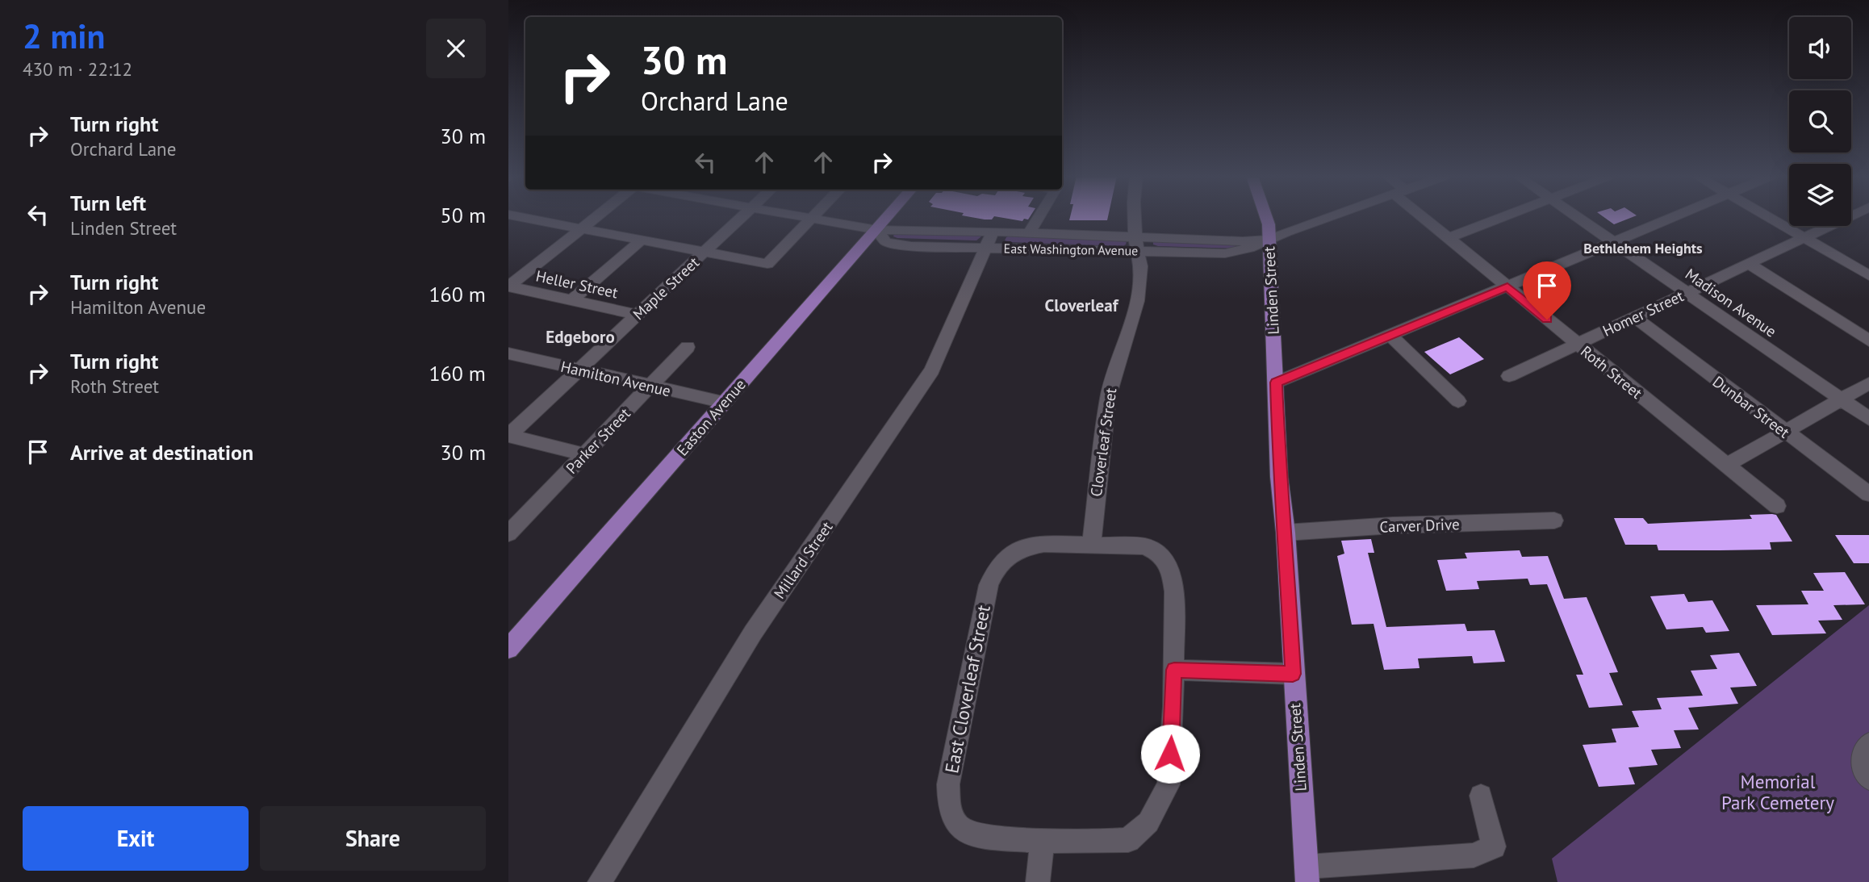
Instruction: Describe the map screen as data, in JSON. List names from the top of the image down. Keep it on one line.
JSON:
{"streets":{"main road":["Linden Street","Easton Avenue"],"street":["East Washington Avenue","Heller Street","Maple Street","Madison Avenue","Homer Street","Roth Street","Hamilton Avenue","Dunbar Street","Parker Street","Cloverleaf Street","Carver Drive","Millard Street","East Cloverleaf Street"]},"crossings":[["East Washington Avenue","Linden Street"],["East Washington Avenue","Easton Avenue"],["East Washington Avenue","Cloverleaf Street"],["East Washington Avenue","Millard Street"],["Heller Street","Maple Street"],["Maple Street","Hamilton Avenue"],["Linden Street","Carver Drive"],["Madison Avenue","Homer Street"],["Homer Street","Roth Street"],["Homer Street","Dunbar Street"],["Hamilton Avenue","Easton Avenue"],["Hamilton Avenue","Parker Street"],["Cloverleaf Street","East Cloverleaf Street"]],"districts":["Bethlehem Heights","Cloverleaf","Edgeboro"],"parks":["Memorial Park Cemetery"],"page":{"heading":["2 min","430 m · 22:12"],"turn":["30 m","Orchard Lane"],"list":[{"name":"Turn right","note":"Orchard Lane","value":"30 m"},{"name":"Turn left","note":"Linden Street","value":"50 m"},{"name":"Turn right","note":"Hamilton Avenue","value":"160 m"},{"name":"Turn right","note":"Roth Street","value":"160 m"},{"name":"Arrive at destination","value":"30 m"}],"buttons":["Exit","Share"]}}
